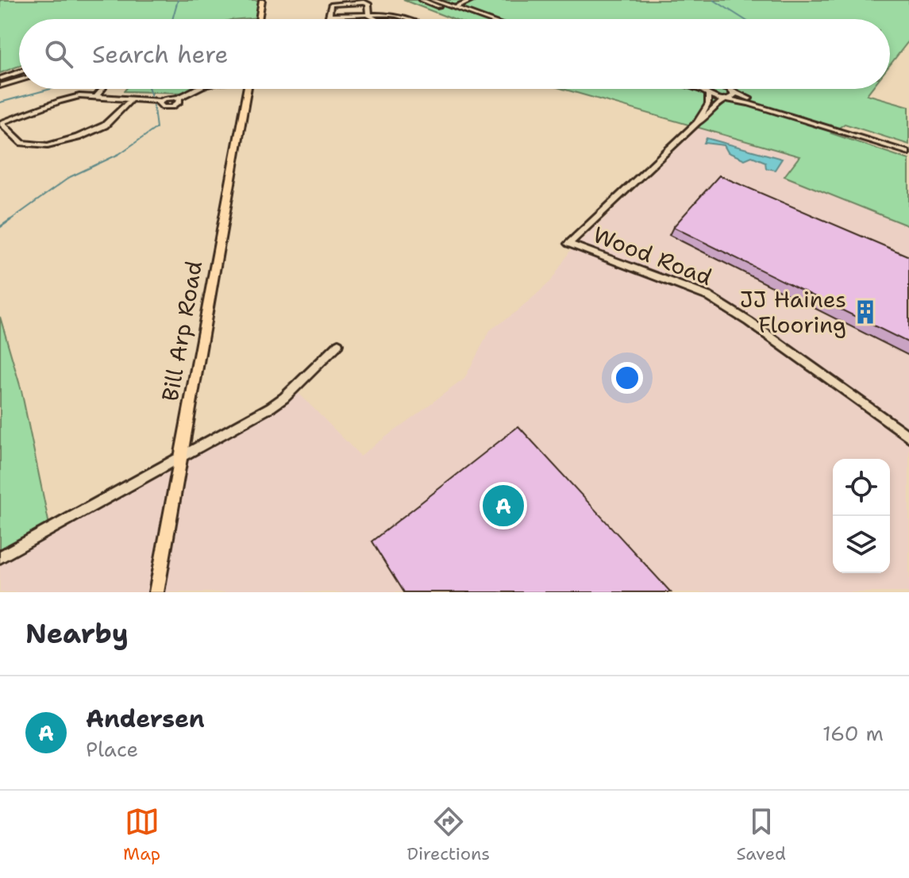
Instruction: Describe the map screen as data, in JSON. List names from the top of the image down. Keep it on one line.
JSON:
{"streets":{"main road":["Bill Arp Road"],"street":["Wood Road"]},"places":{"building":["JJ Haines Flooring"]},"page":{"search":"Search here","pins":"A","heading":"Nearby","list":[{"mark":"A","name":"Andersen","note":"Place","value":"160 m"}],"nav":["Map","Directions","Saved"]}}
